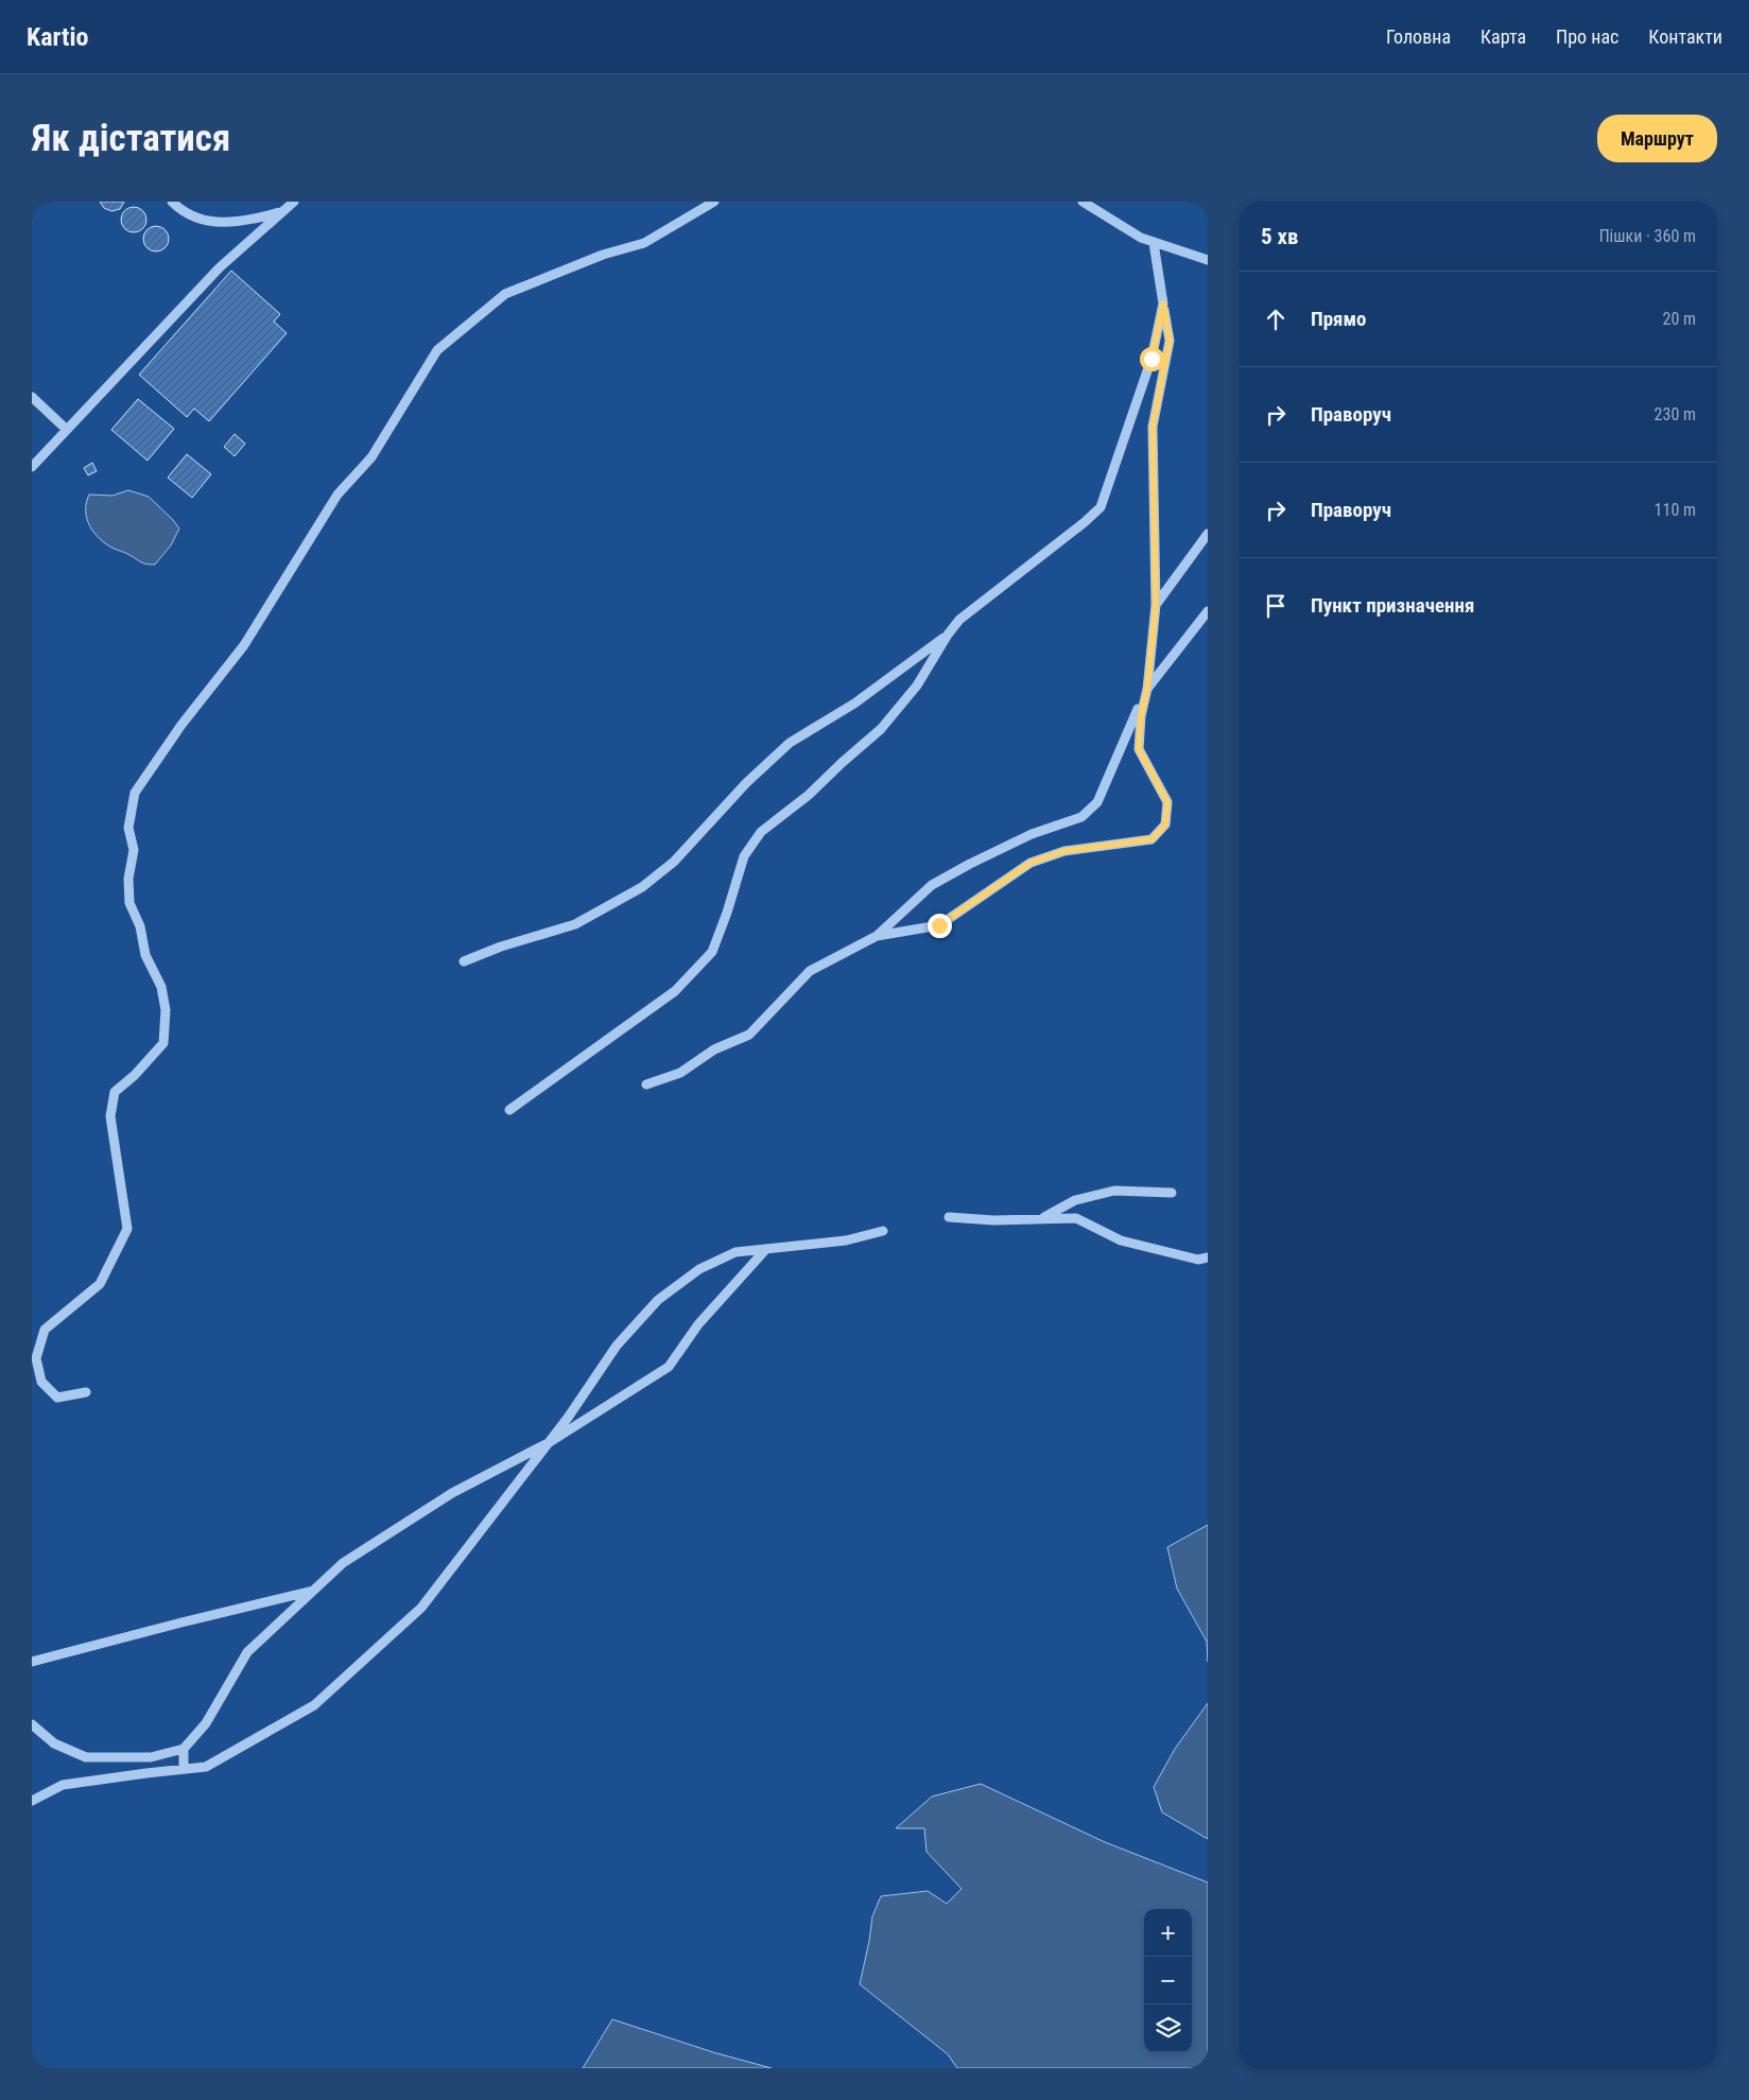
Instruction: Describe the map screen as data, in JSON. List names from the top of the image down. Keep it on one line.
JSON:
{"page":{"header":"Kartio","nav":["Головна","Карта","Про нас","Контакти"],"buttons":"Маршрут","title":"Як дістатися","heading":["5 хв","Пішки · 360 m"],"list":[["Прямо","20 m"],["Праворуч","230 m"],["Праворуч","110 m"],"Пункт призначення"],"map_buttons":["+","−"]}}
